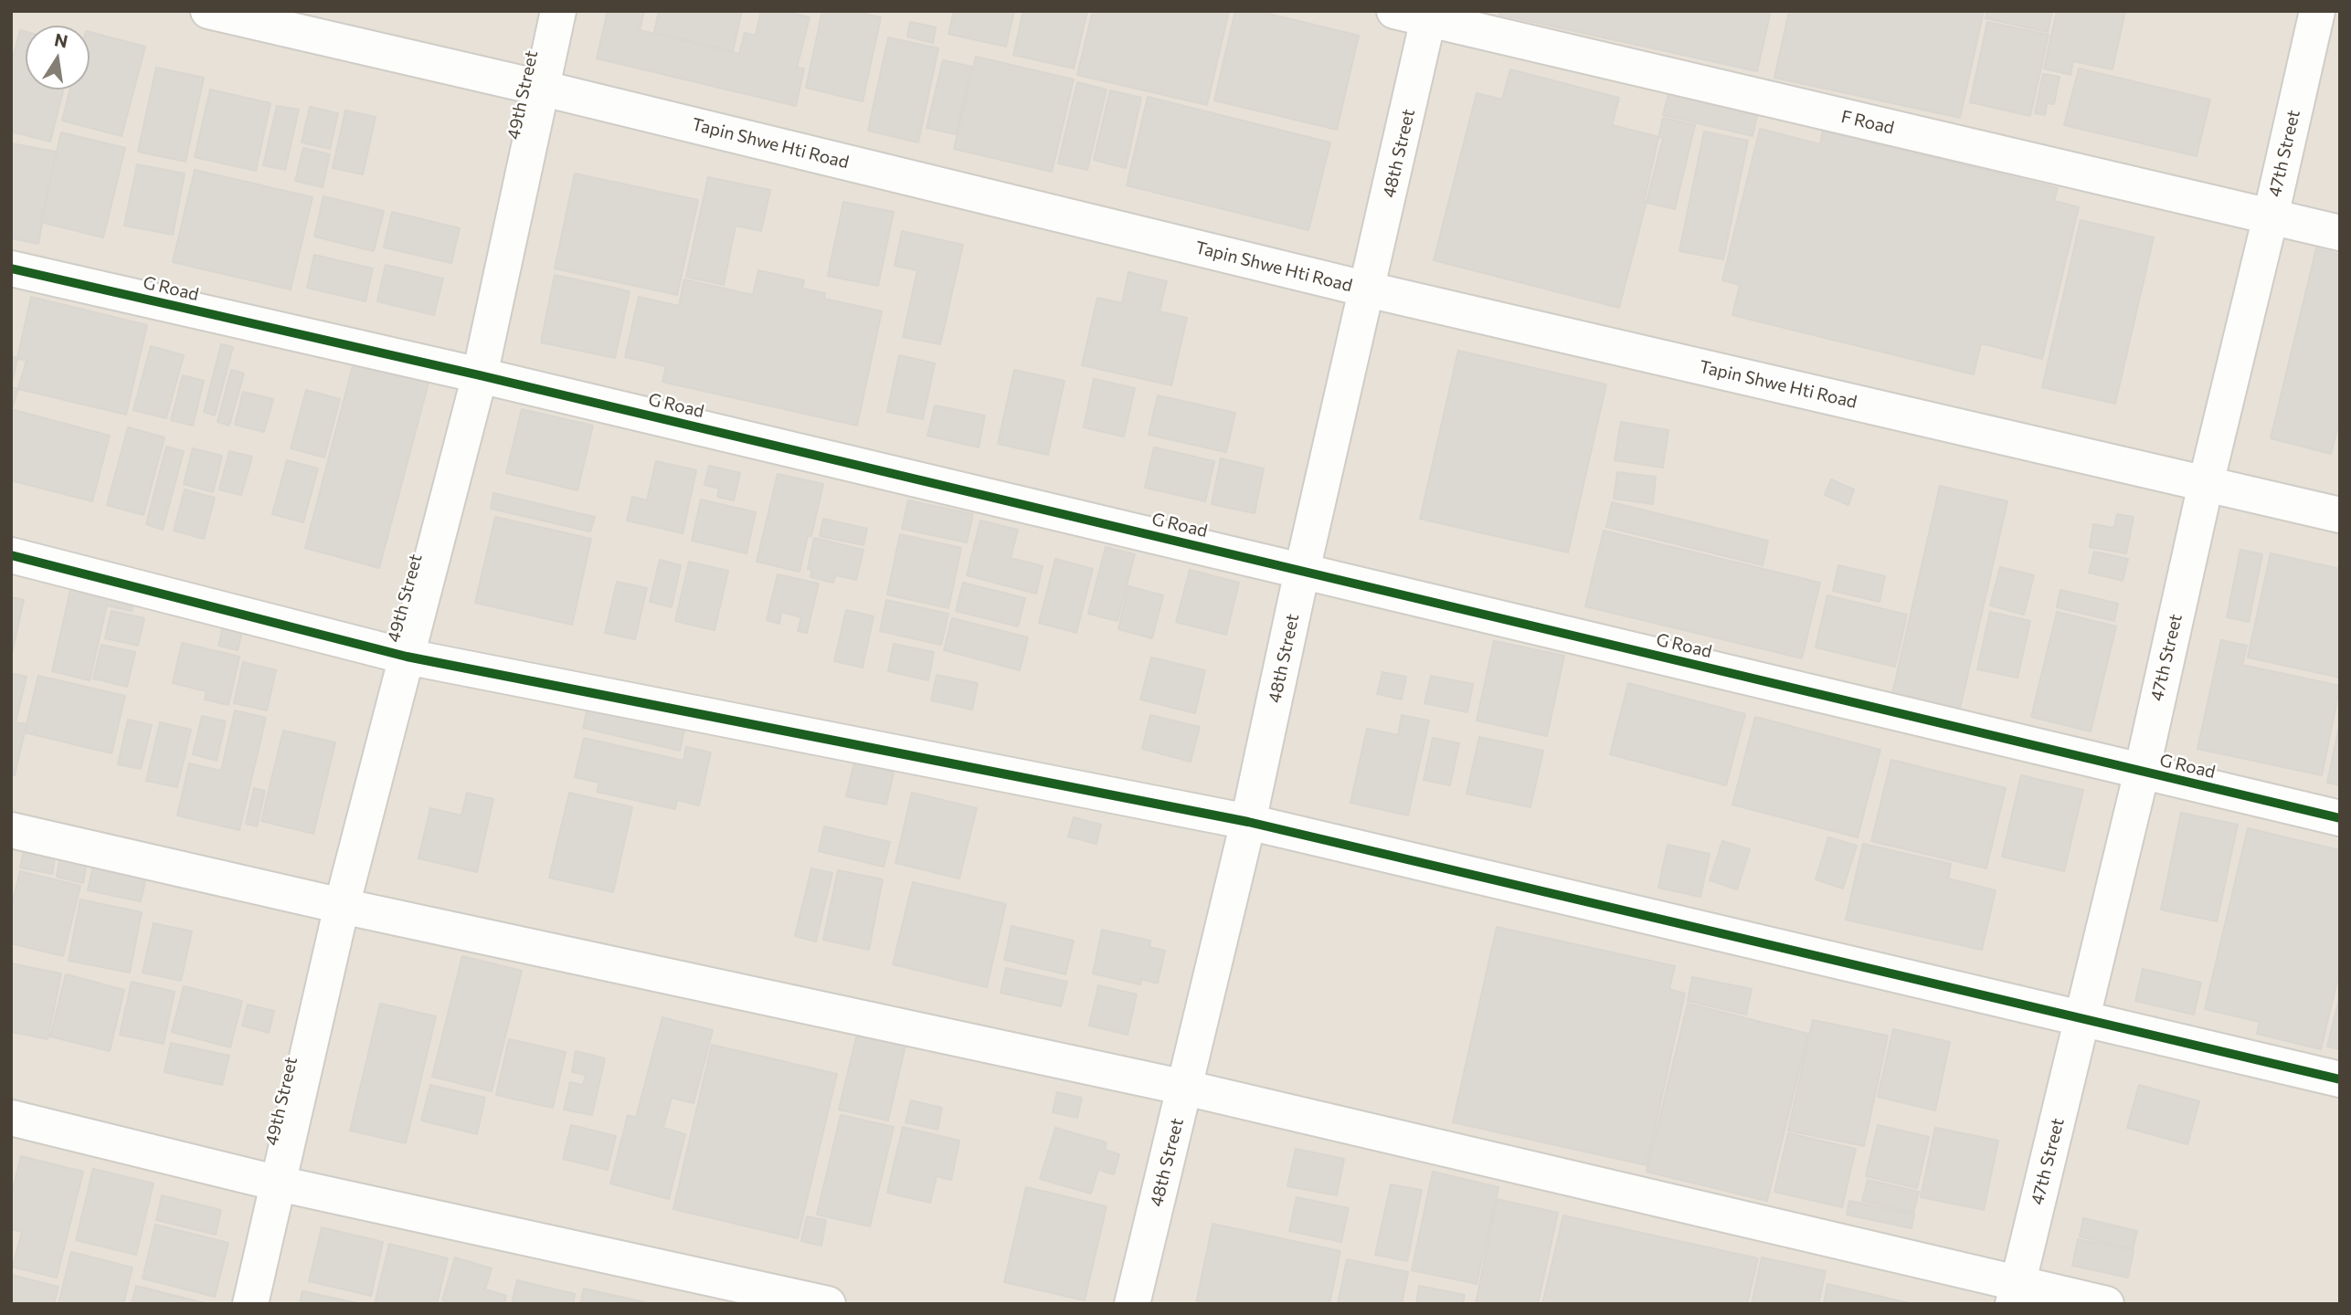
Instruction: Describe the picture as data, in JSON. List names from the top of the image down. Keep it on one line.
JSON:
{"streets":{"street":["49th Street","F Road","Tapin Shwe Hti Road","48th Street","47th Street","G Road"]},"crossings":[["49th Street","Tapin Shwe Hti Road"],["49th Street","G Road"],["F Road","48th Street"],["F Road","47th Street"],["Tapin Shwe Hti Road","48th Street"],["Tapin Shwe Hti Road","47th Street"],["48th Street","G Road"],["47th Street","G Road"]],"north":"top"}
